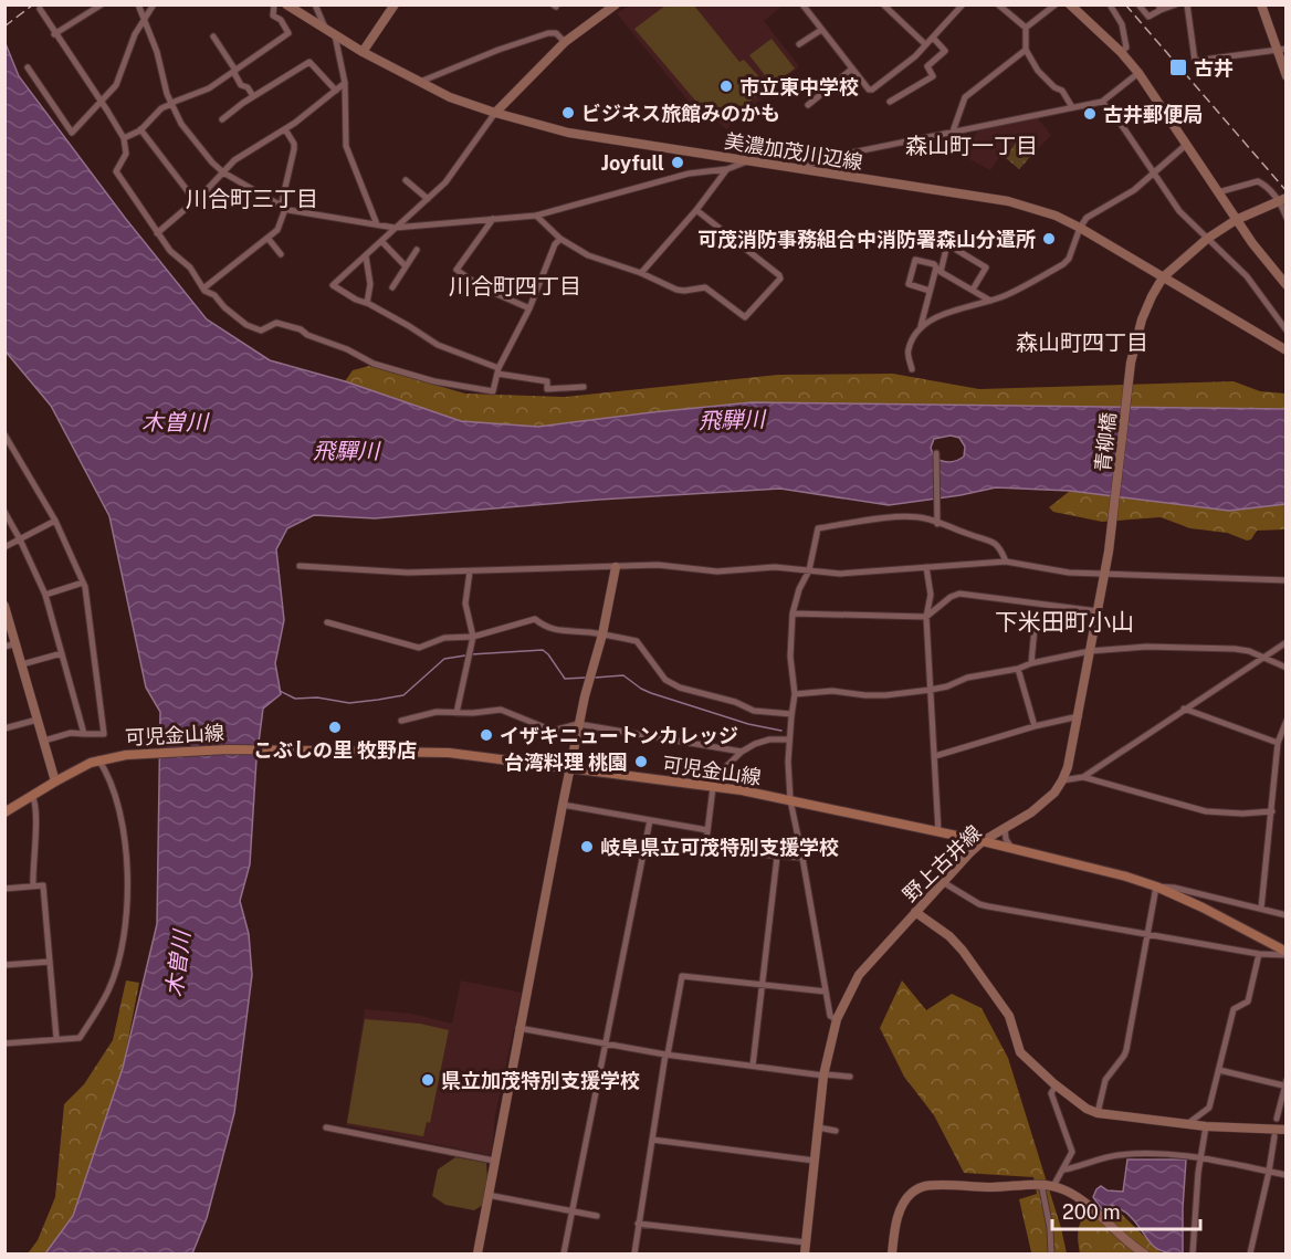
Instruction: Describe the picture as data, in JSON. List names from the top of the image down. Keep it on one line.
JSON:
{"streets":{"main road":["可児金山線"],"street":["美濃加茂川辺線","青柳橋","野上古井線"]},"crossings":[["美濃加茂川辺線","青柳橋"],["青柳橋","野上古井線"],["可児金山線","野上古井線"]],"districts":["森山町一丁目","川合町三丁目","川合町四丁目","森山町四丁目","下米田町小山"],"water":["飛騨川","木曽川","飛驒川"],"places":{"transit":["古井"],"other":["市立東中学校","ビジネス旅館みのかも","古井郵便局","Joyfull","可茂消防事務組合中消防署森山分遣所","こぶしの里 牧野店","イザキニュートンカレッジ","台湾料理 桃園","岐阜県立可茂特別支援学校","県立加茂特別支援学校"]},"scale_bar":"200 m"}
